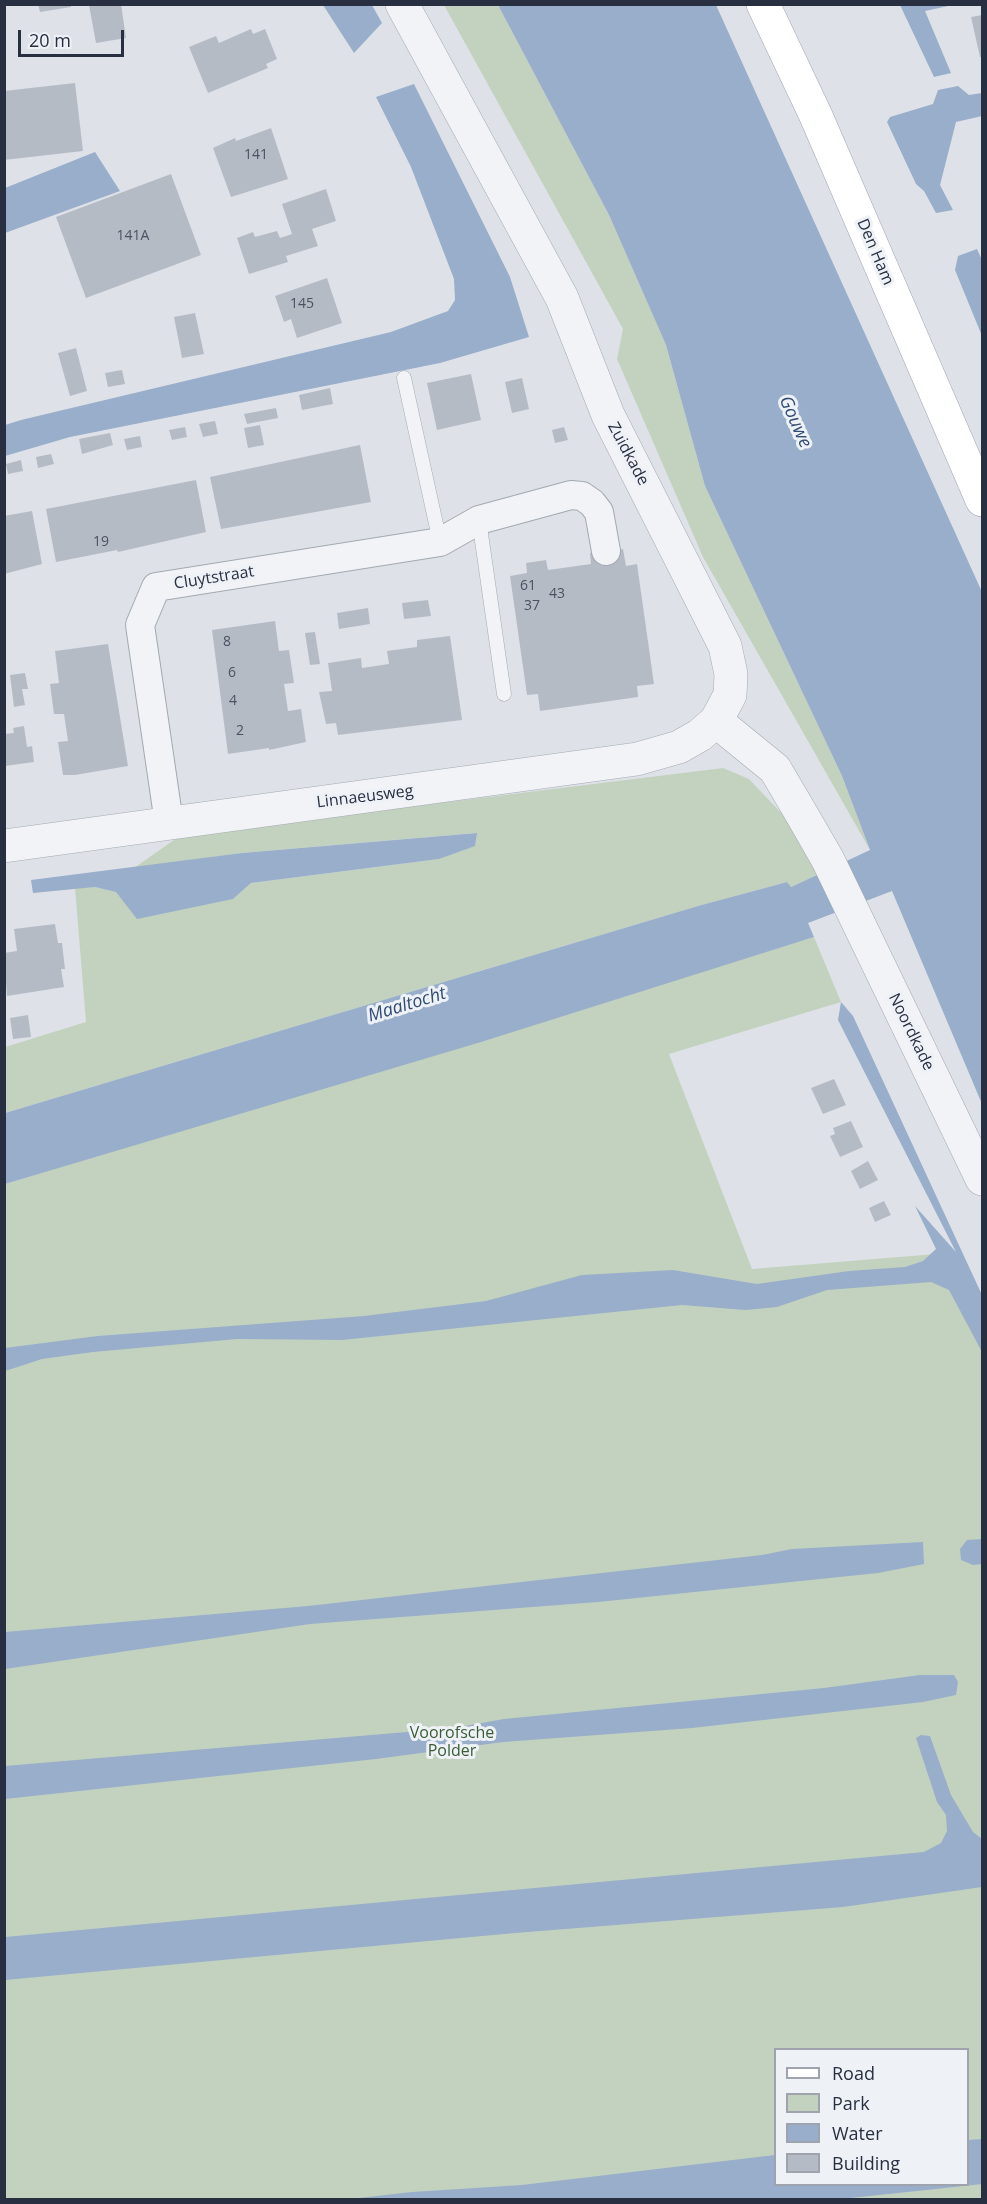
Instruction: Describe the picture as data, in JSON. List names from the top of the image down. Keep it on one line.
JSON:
{"streets":{"main road":["Den Ham"],"street":["Zuidkade","Cluytstraat","Linnaeusweg","Noordkade"]},"crossings":[["Zuidkade","Linnaeusweg"],["Zuidkade","Noordkade"],["Cluytstraat","Linnaeusweg"],["Linnaeusweg","Noordkade"]],"water":["Gouwe","Maaltocht"],"parks":["Voorofsche Polder"],"house_numbers":["141","141A","145","19","61","43","37","8","6","4","2"],"legend":["Road","Park","Water","Building"],"scale_bar":"20 m"}
